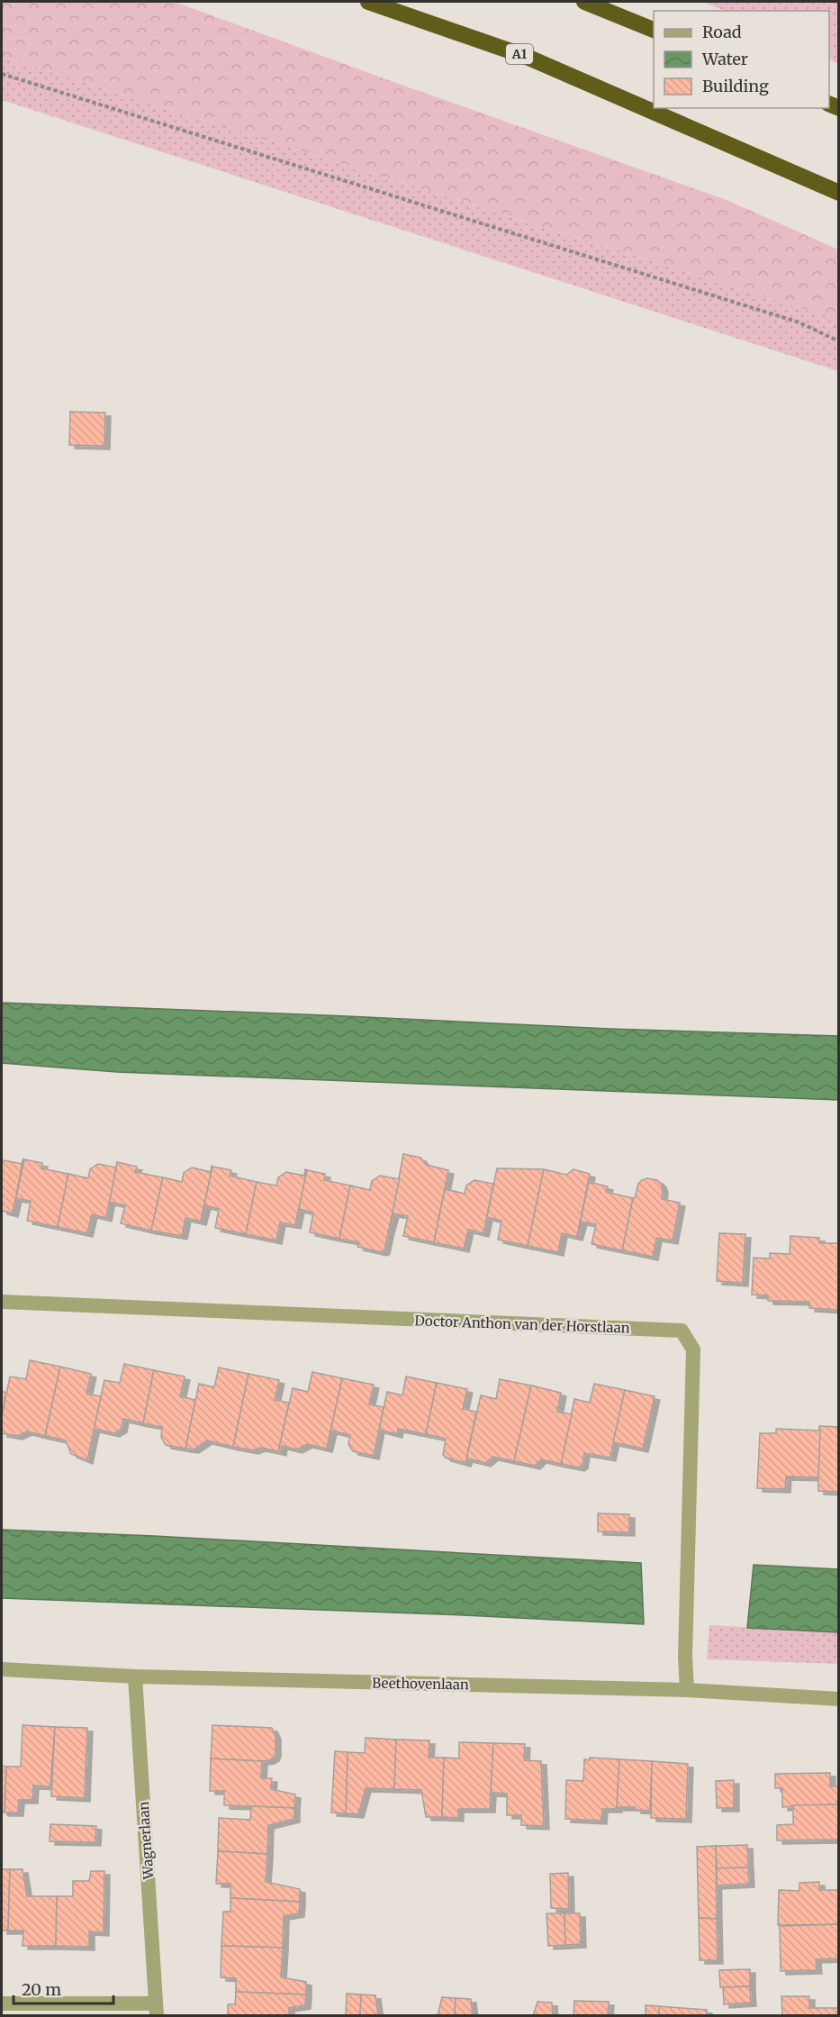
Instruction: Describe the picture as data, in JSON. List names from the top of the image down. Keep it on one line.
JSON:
{"streets":{"highway":["A1"],"street":["Doctor Anthon van der Horstlaan","Beethovenlaan","Wagnerlaan"]},"crossings":[["Doctor Anthon van der Horstlaan","Beethovenlaan"],["Beethovenlaan","Wagnerlaan"]],"legend":["Road","Water","Building"],"scale_bar":"20 m"}
